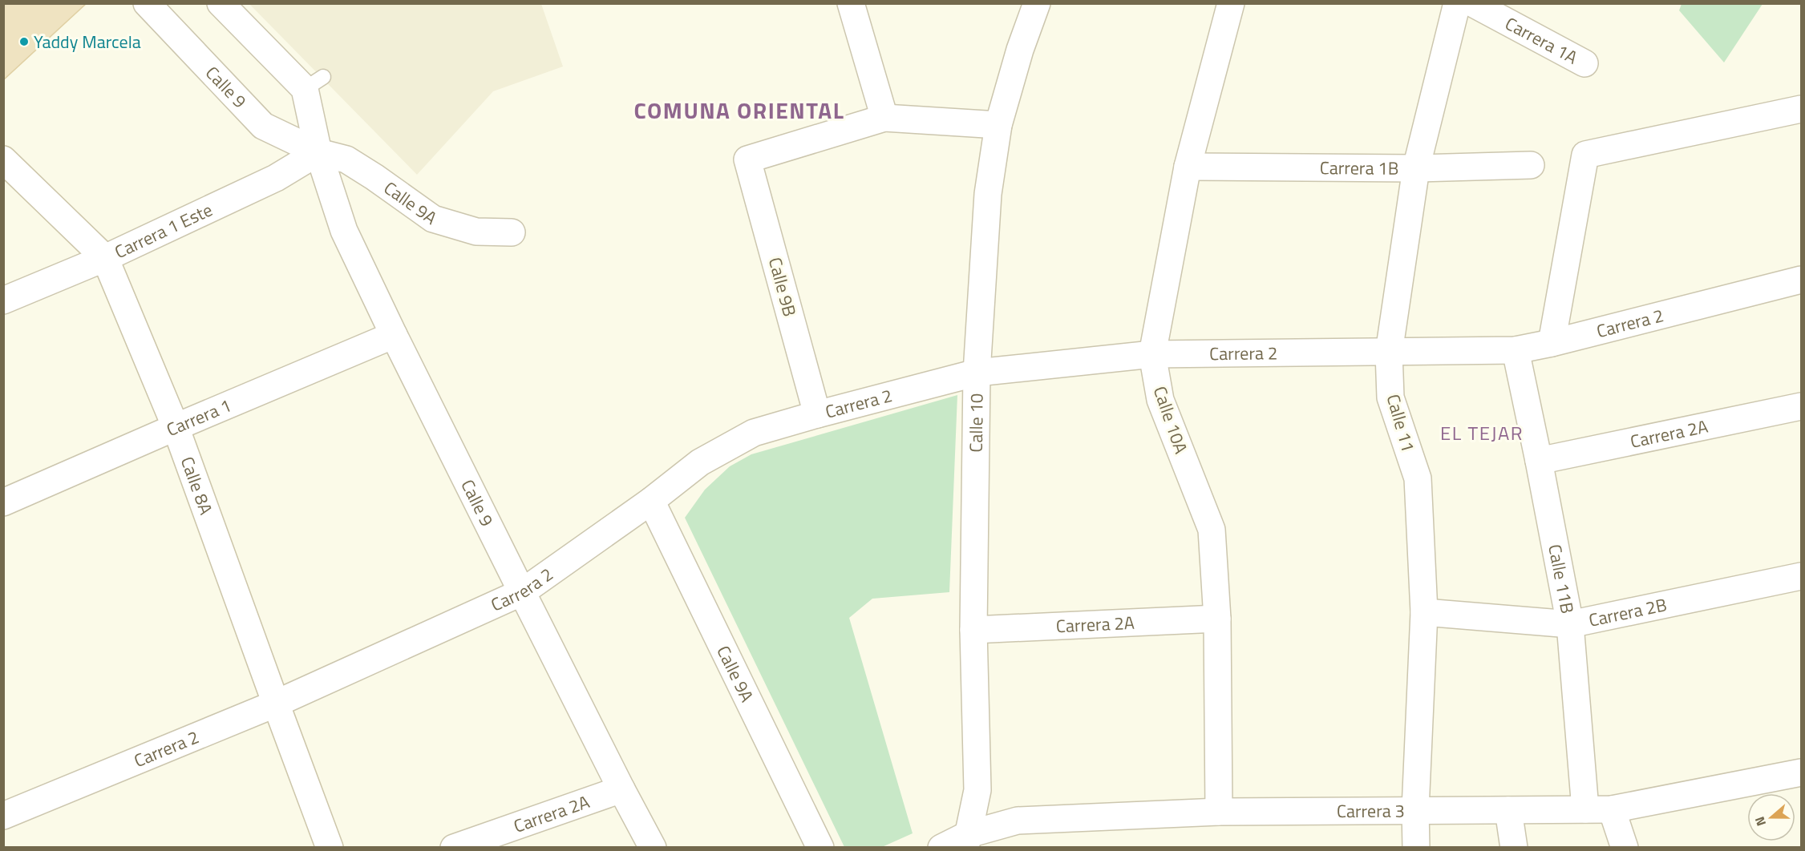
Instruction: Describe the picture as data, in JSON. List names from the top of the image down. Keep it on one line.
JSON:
{"streets":{"street":["Carrera 1A","Calle 9","Carrera 1B","Calle 9A","Carrera 1 Este","Calle 9B","Carrera 2","Carrera 1","Calle 10A","Calle 10","Calle 11","Carrera 2A","Calle 8A","Calle 11B","Carrera 2B","Carrera 3"]},"crossings":[["Calle 9","Calle 9A"],["Calle 9","Carrera 1 Este"],["Calle 9","Carrera 2"],["Calle 9","Carrera 1"],["Calle 9","Carrera 2A"],["Carrera 1B","Calle 10A"],["Carrera 1B","Calle 11"],["Calle 9A","Carrera 1 Este"],["Calle 9A","Carrera 2"],["Carrera 1 Este","Calle 8A"],["Calle 9B","Carrera 2"],["Carrera 2","Calle 10A"],["Carrera 2","Calle 10"],["Carrera 2","Calle 11"],["Carrera 2","Calle 8A"],["Carrera 2","Calle 11B"],["Carrera 1","Calle 8A"],["Calle 10A","Carrera 2A"],["Calle 10A","Carrera 3"],["Calle 10","Carrera 2A"],["Calle 10","Carrera 3"],["Calle 11","Carrera 2B"],["Calle 11","Carrera 3"],["Carrera 2A","Calle 11B"],["Calle 11B","Carrera 2B"],["Calle 11B","Carrera 3"]],"districts":["COMUNA ORIENTAL","EL TEJAR"],"places":["Yaddy Marcela"],"north":"left"}
